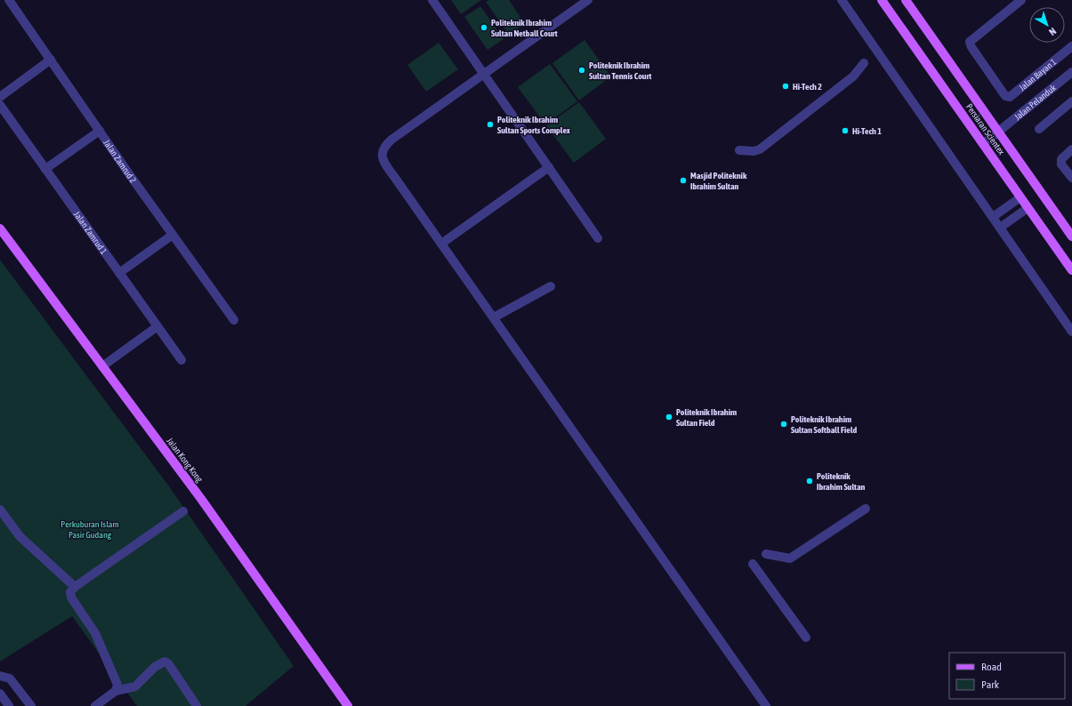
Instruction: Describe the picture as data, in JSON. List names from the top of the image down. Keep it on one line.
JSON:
{"streets":{"main road":["Persiaran Scientex","Jalan Kong Kong"],"street":["Jalan Bayan 1","Jalan Pelanduk","Jalan Zamrud 2","Jalan Zamrud 1"]},"crossings":[["Jalan Pelanduk","Persiaran Scientex"]],"parks":["Perkuburan Islam Pasir Gudang"],"places":["Politeknik Ibrahim Sultan Netball Court","Politeknik Ibrahim Sultan Tennis Court","Hi-Tech 2","Politeknik Ibrahim Sultan Sports Complex","Hi-Tech 1","Masjid Politeknik Ibrahim Sultan","Politeknik Ibrahim Sultan Field","Politeknik Ibrahim Sultan Softball Field","Politeknik Ibrahim Sultan"],"legend":["Road","Park"],"north":"bottom right"}
